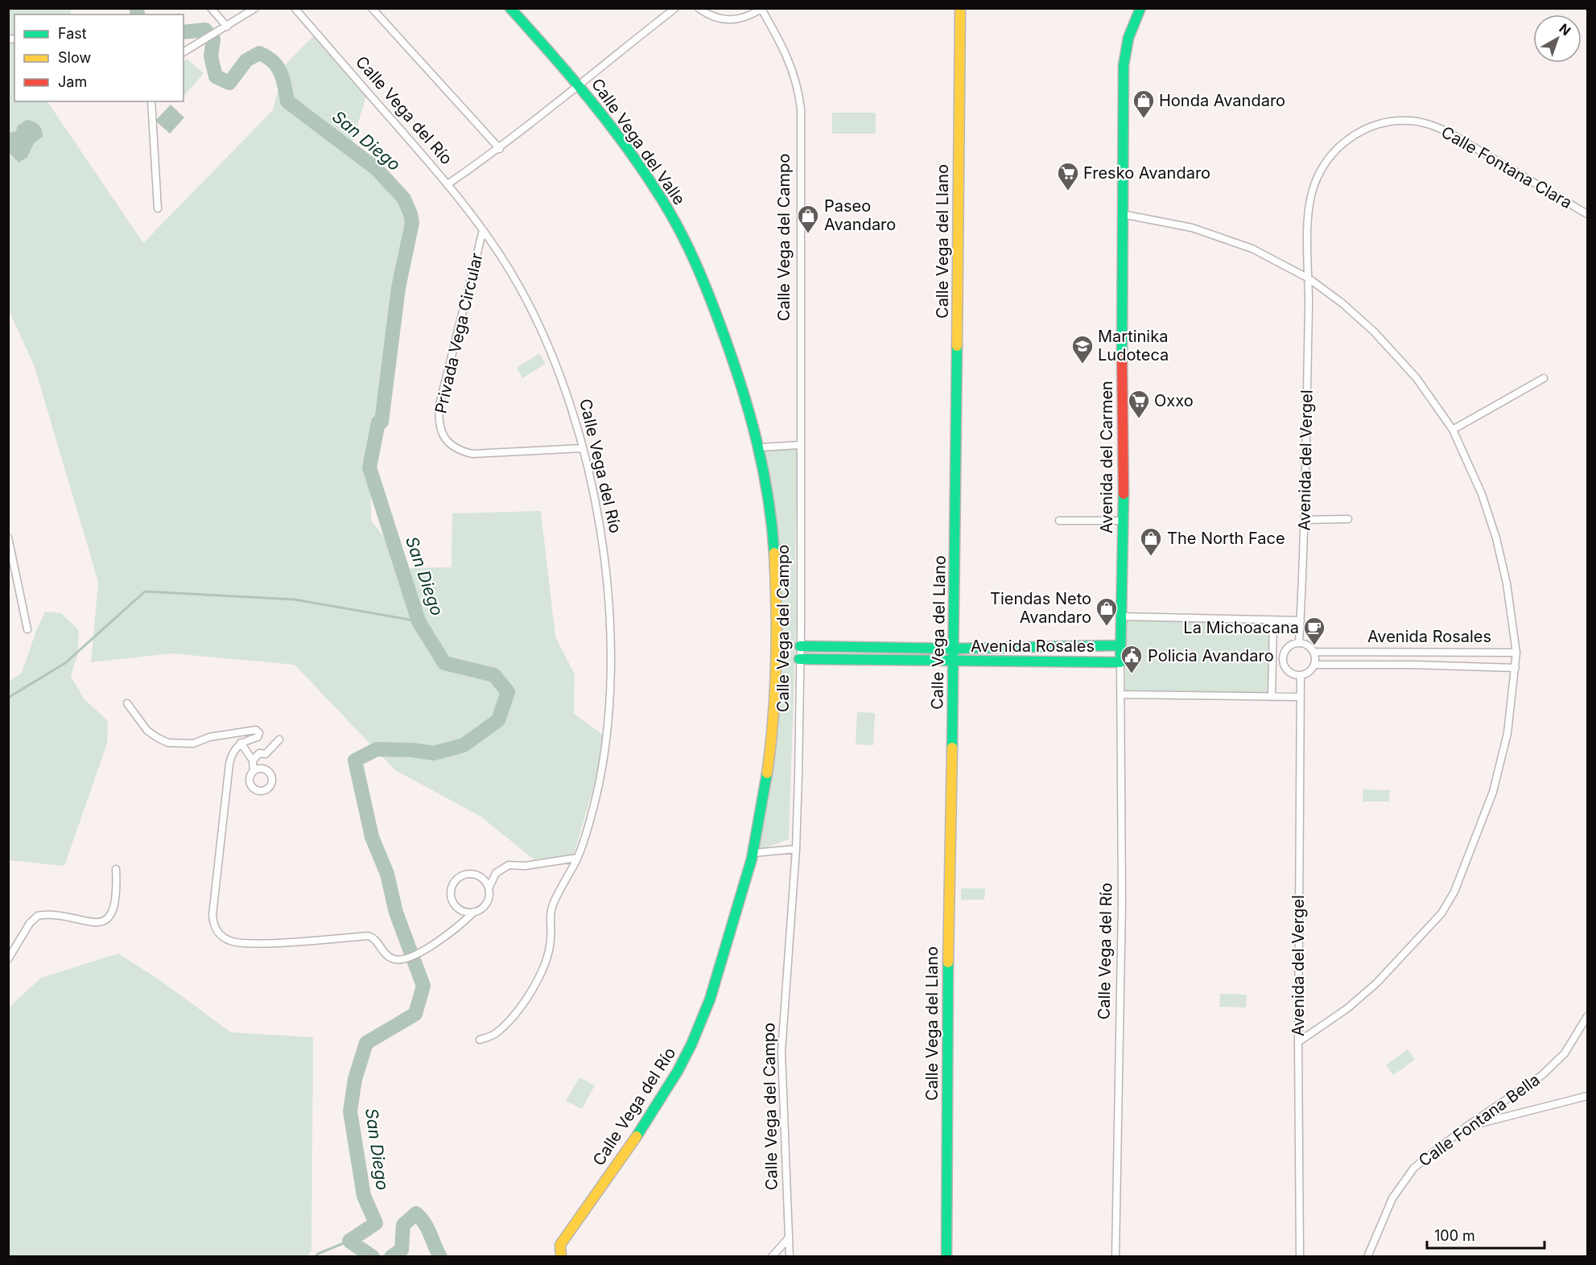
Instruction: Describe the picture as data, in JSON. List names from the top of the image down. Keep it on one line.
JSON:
{"streets":{"street":["Calle Vega del Río","Calle Vega del Valle","Calle Fontana Clara","Calle Vega del Campo","Calle Vega del Llano","Privada Vega Circular","Avenida del Carmen","Avenida del Vergel","Avenida Rosales","Calle Fontana Bella"]},"crossings":[["Calle Vega del Río","Calle Vega del Campo"],["Calle Vega del Río","Privada Vega Circular"],["Calle Vega del Río","Avenida del Carmen"],["Calle Vega del Río","Avenida Rosales"],["Calle Vega del Valle","Calle Vega del Campo"],["Calle Fontana Clara","Avenida del Vergel"],["Calle Vega del Campo","Avenida Rosales"],["Calle Vega del Llano","Avenida Rosales"],["Avenida del Carmen","Avenida Rosales"],["Avenida del Vergel","Avenida Rosales"]],"water":["San Diego"],"places":{"shop":["Honda Avandaro","Paseo Avandaro","The North Face","Tiendas Neto Avandaro"],"supermarket":["Fresko Avandaro","Oxxo"],"school or university":["Martinika Ludoteca"],"cafe":["La Michoacana"],"public building":["Policia Avandaro"]},"legend":["Fast","Slow","Jam"],"scale_bar":"100 m","north":"top right"}
